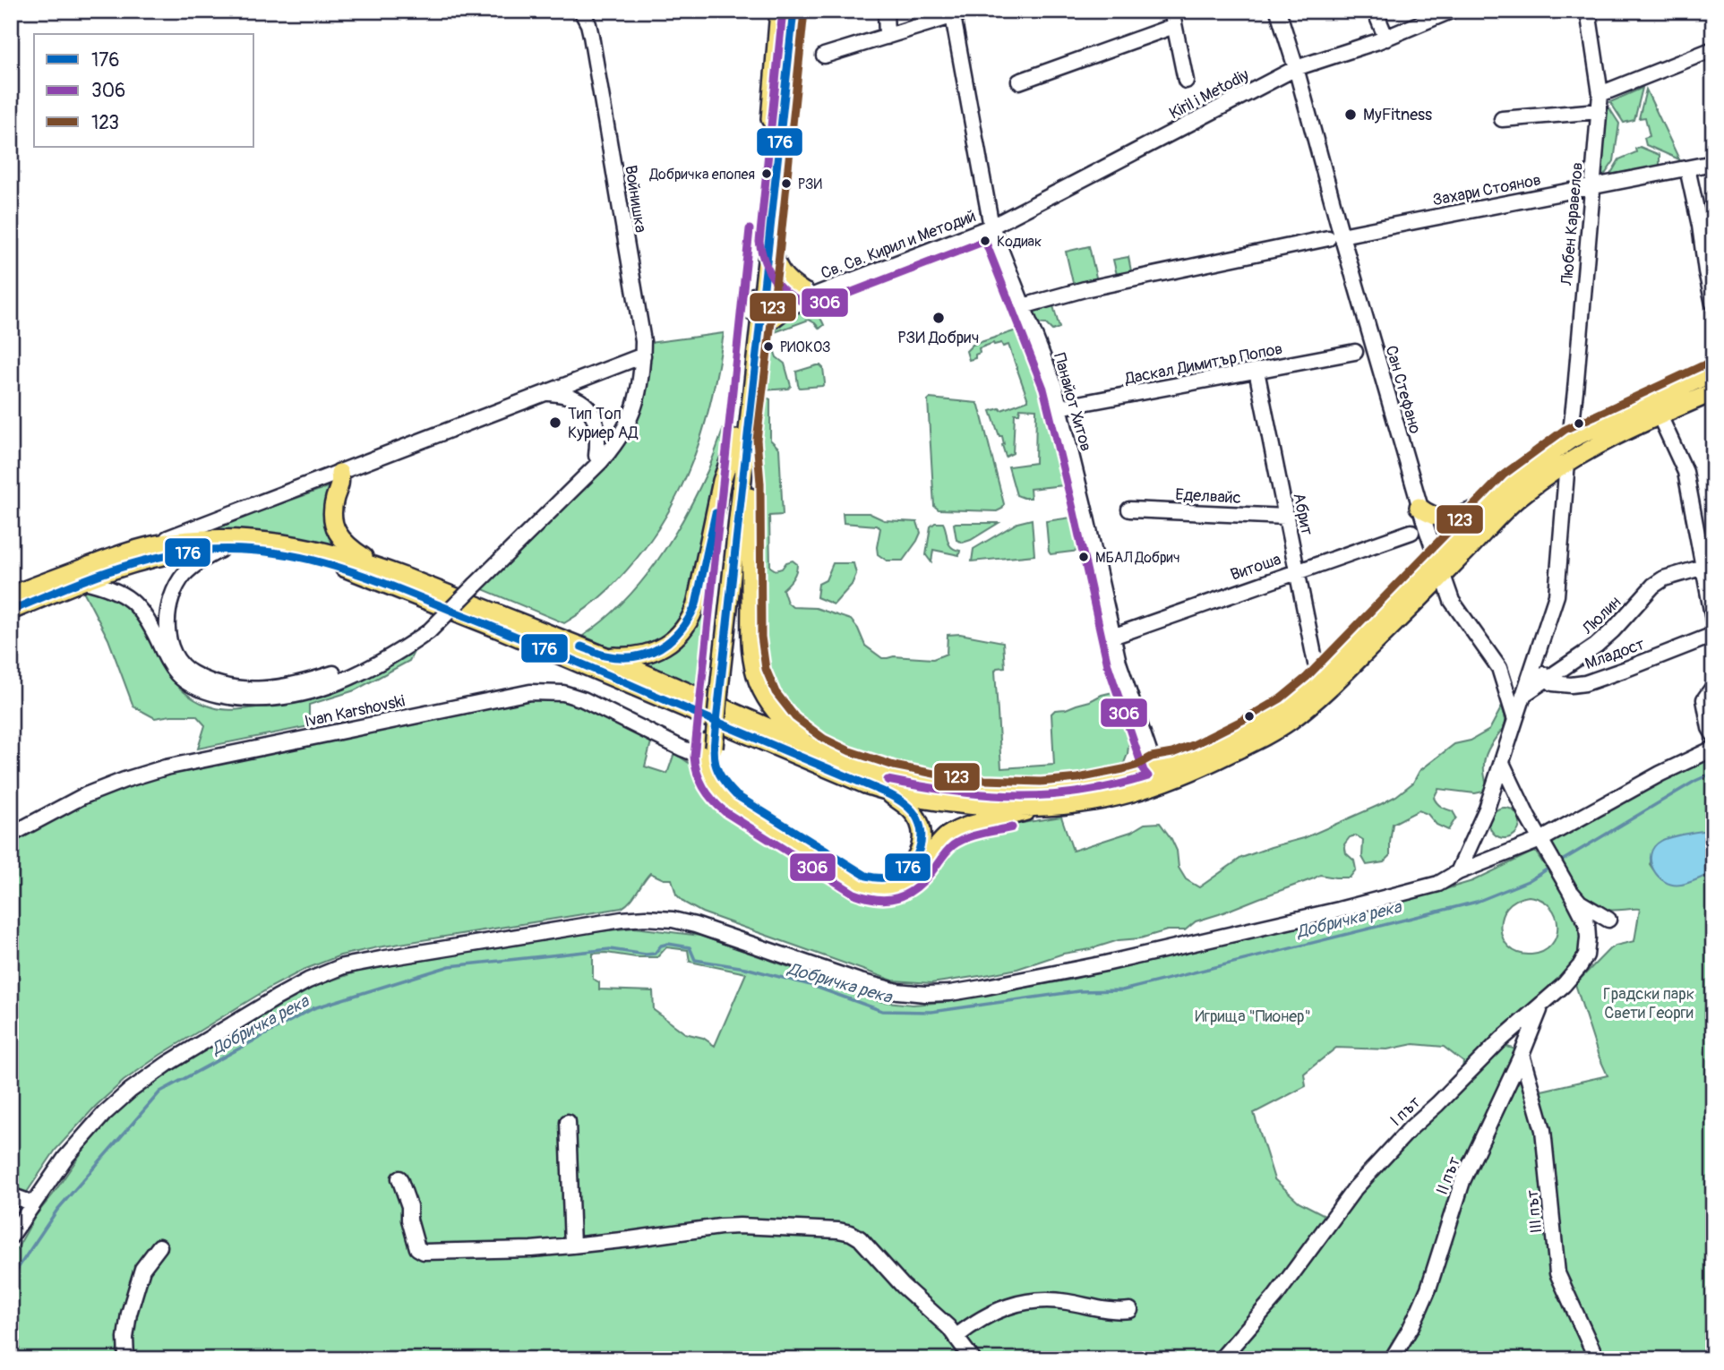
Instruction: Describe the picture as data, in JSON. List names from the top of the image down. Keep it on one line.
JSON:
{"streets":{"street":["Kiril i Metodiy","Захари Стоянов","Войнишка","Любен Каравелов","Св. Св. Кирил и Методий","Даскал Димитър Попов","Сан Стефано","Панайот Хитов","Еделвайс","Абрит","Витоша","Люлин","Младост","Ivan Karshovski","І път","ІІ път","ІІІ път"]},"crossings":[["Kiril i Metodiy","Св. Св. Кирил и Методий"],["Kiril i Metodiy","Сан Стефано"],["Kiril i Metodiy","Панайот Хитов"],["Захари Стоянов","Любен Каравелов"],["Захари Стоянов","Сан Стефано"],["Захари Стоянов","Панайот Хитов"],["Св. Св. Кирил и Методий","Панайот Хитов"],["Даскал Димитър Попов","Панайот Хитов"],["Даскал Димитър Попов","Абрит"],["Панайот Хитов","Витоша"],["Еделвайс","Абрит"],["Абрит","Витоша"],["Люлин","Младост"],["І път","ІІ път"],["ІІ път","ІІІ път"]],"water":["Добричка река"],"parks":["Градски парк Свети Георги","Игрища \"Пионер\""],"places":["MyFitness","Добричка епопея","РЗИ","Кодиак","РЗИ Добрич","РИОКОЗ","Тип Топ Куриер АД","МБАЛ Добрич"],"lines":["transit line 176","transit line 306","transit line 123"],"legend":["176","306","123"]}
